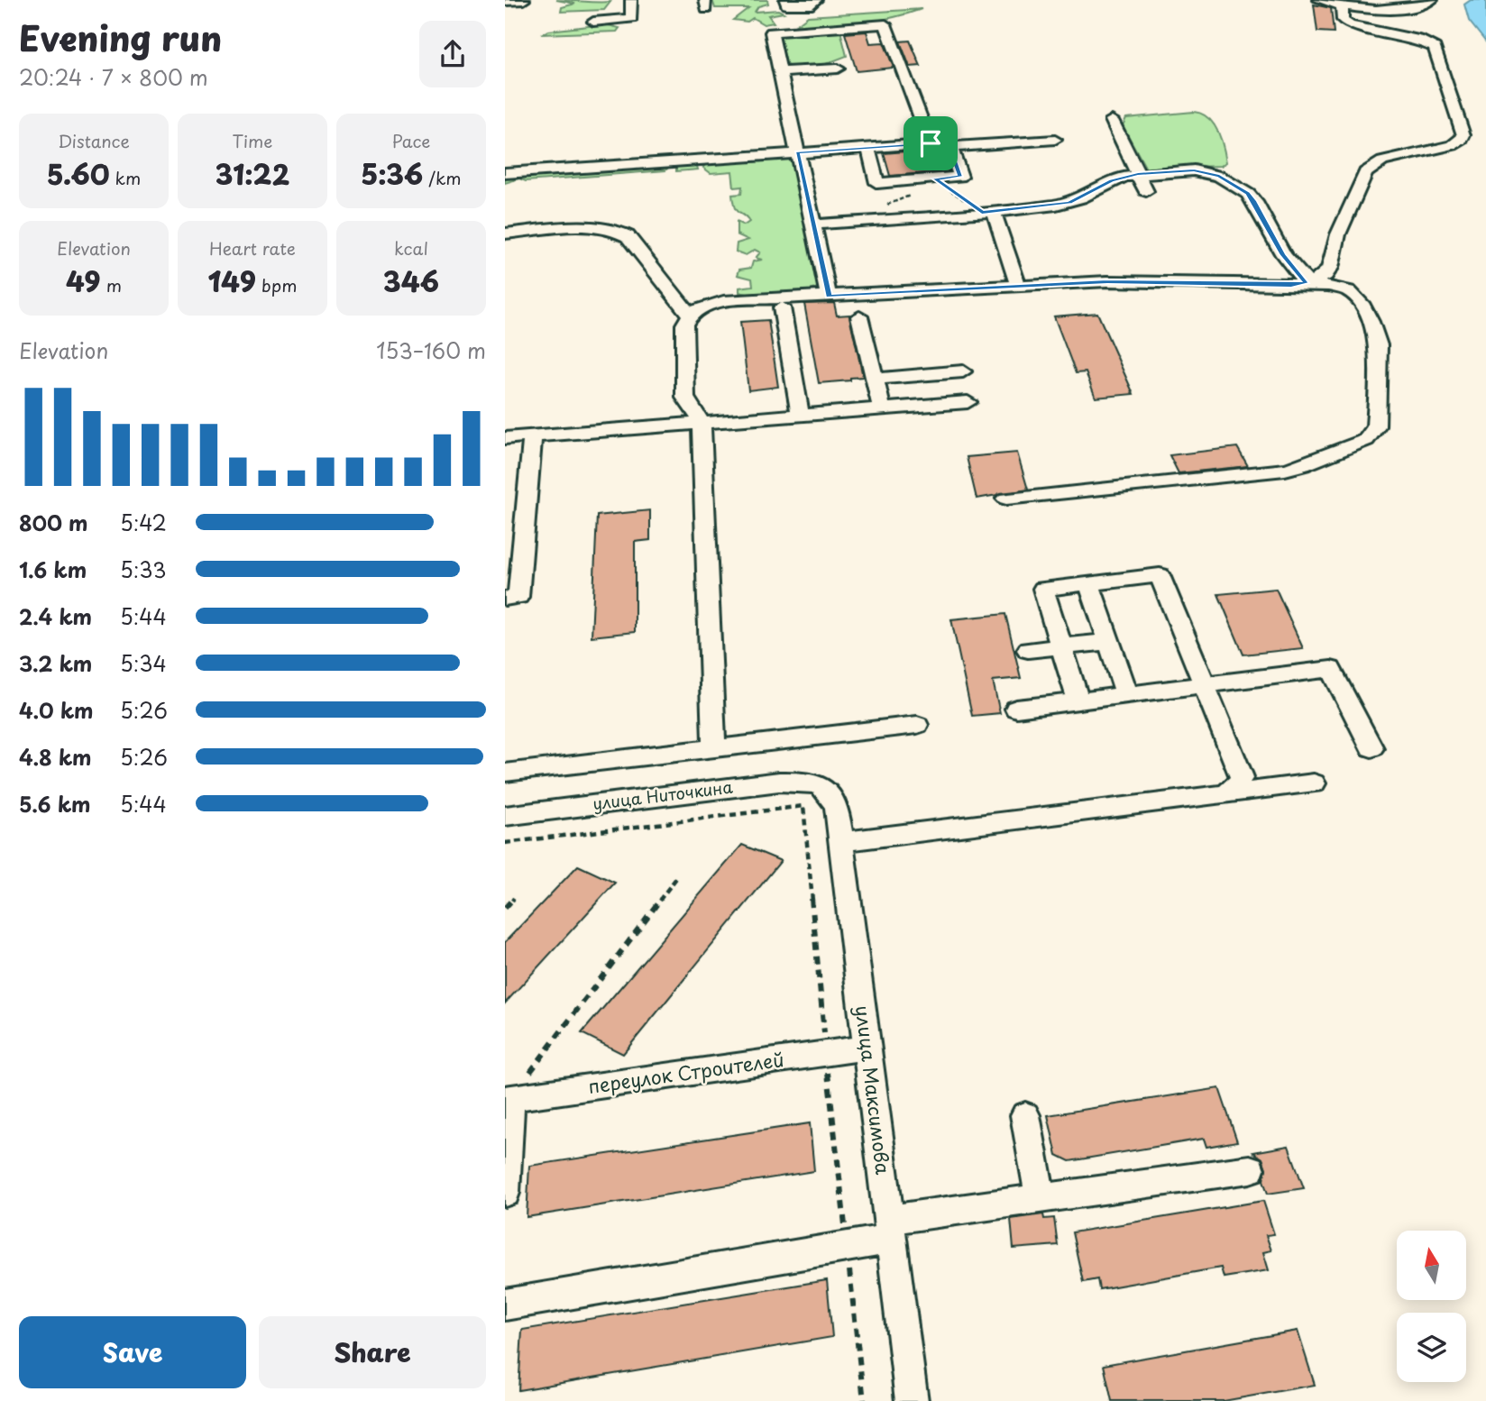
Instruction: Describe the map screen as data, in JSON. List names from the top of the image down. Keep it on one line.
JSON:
{"streets":{"street":["улица Ниточкина","переулок Строителей","улица Максимова"]},"crossings":[["улица Ниточкина","улица Максимова"],["переулок Строителей","улица Максимова"]],"north":"top","page":{"heading":["Evening run","20:24 · 7 × 800 m"],"stats":[["Distance","5.60 km"],["Time","31:22"],["Pace","5:36 /km"],["Elevation","49 m"],["Heart rate","149 bpm"],["kcal","346"]],"chart":["Elevation","153–160 m"],"list":[{"name":"800 m","note":"5:42"},{"name":"1.6 km","note":"5:33"},{"name":"2.4 km","note":"5:44"},{"name":"3.2 km","note":"5:34"},{"name":"4.0 km","note":"5:26"},{"name":"4.8 km","note":"5:26"},{"name":"5.6 km","note":"5:44"}],"buttons":["Save","Share"]}}
